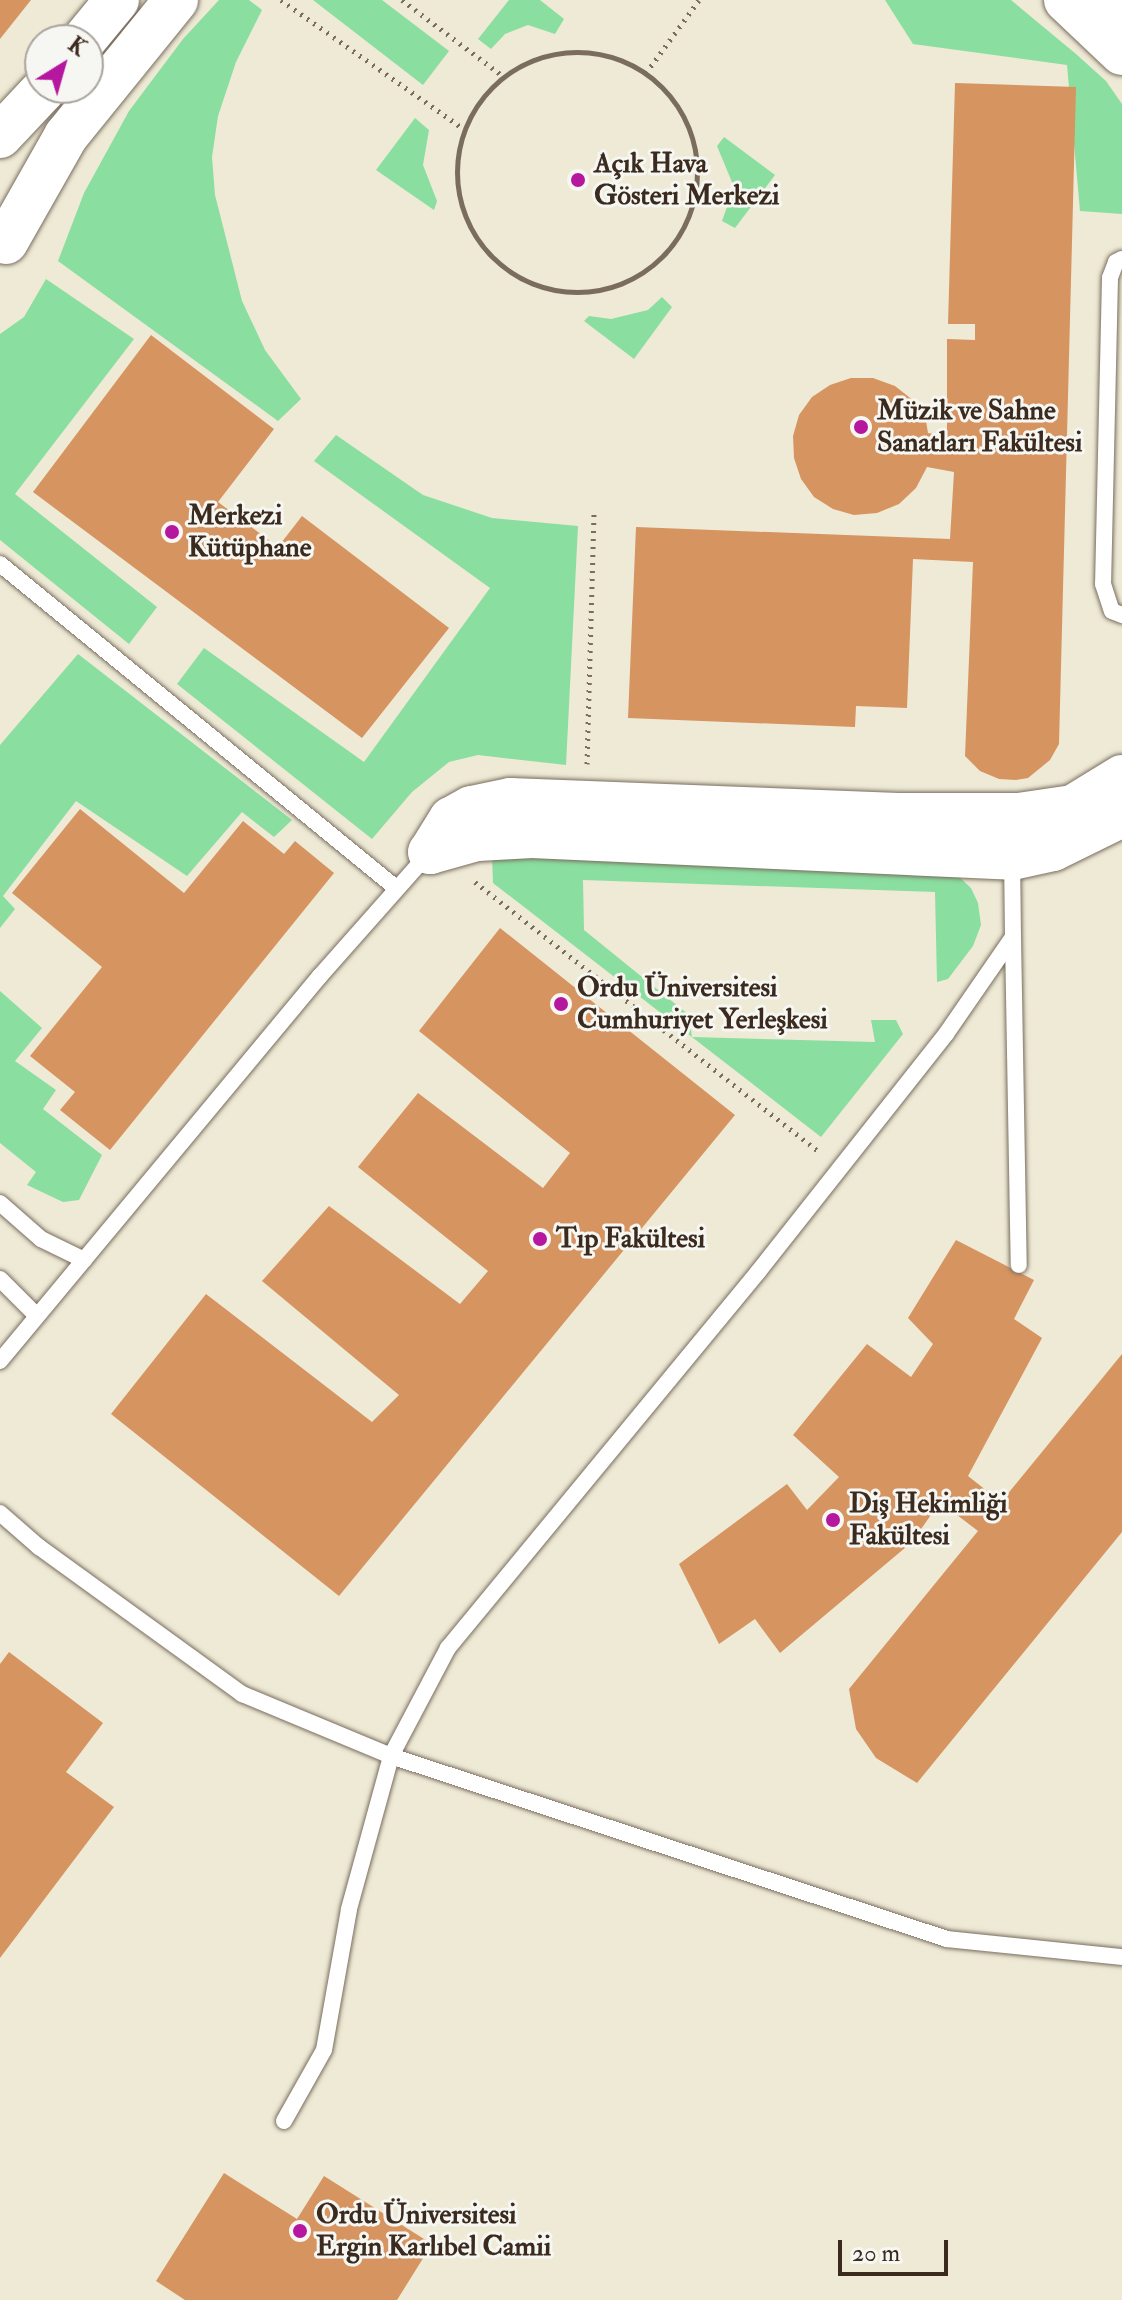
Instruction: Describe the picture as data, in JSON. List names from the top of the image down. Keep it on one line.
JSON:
{"places":["Açık Hava Gösteri Merkezi","Müzik ve Sahne Sanatları Fakültesi","Merkezi Kütüphane","Ordu Üniversitesi Cumhuriyet Yerleşkesi","Tıp Fakültesi","Diş Hekimliği Fakültesi","Ordu Üniversitesi Ergin Karlıbel Camii"],"scale_bar":"20 m","north":"top right"}
